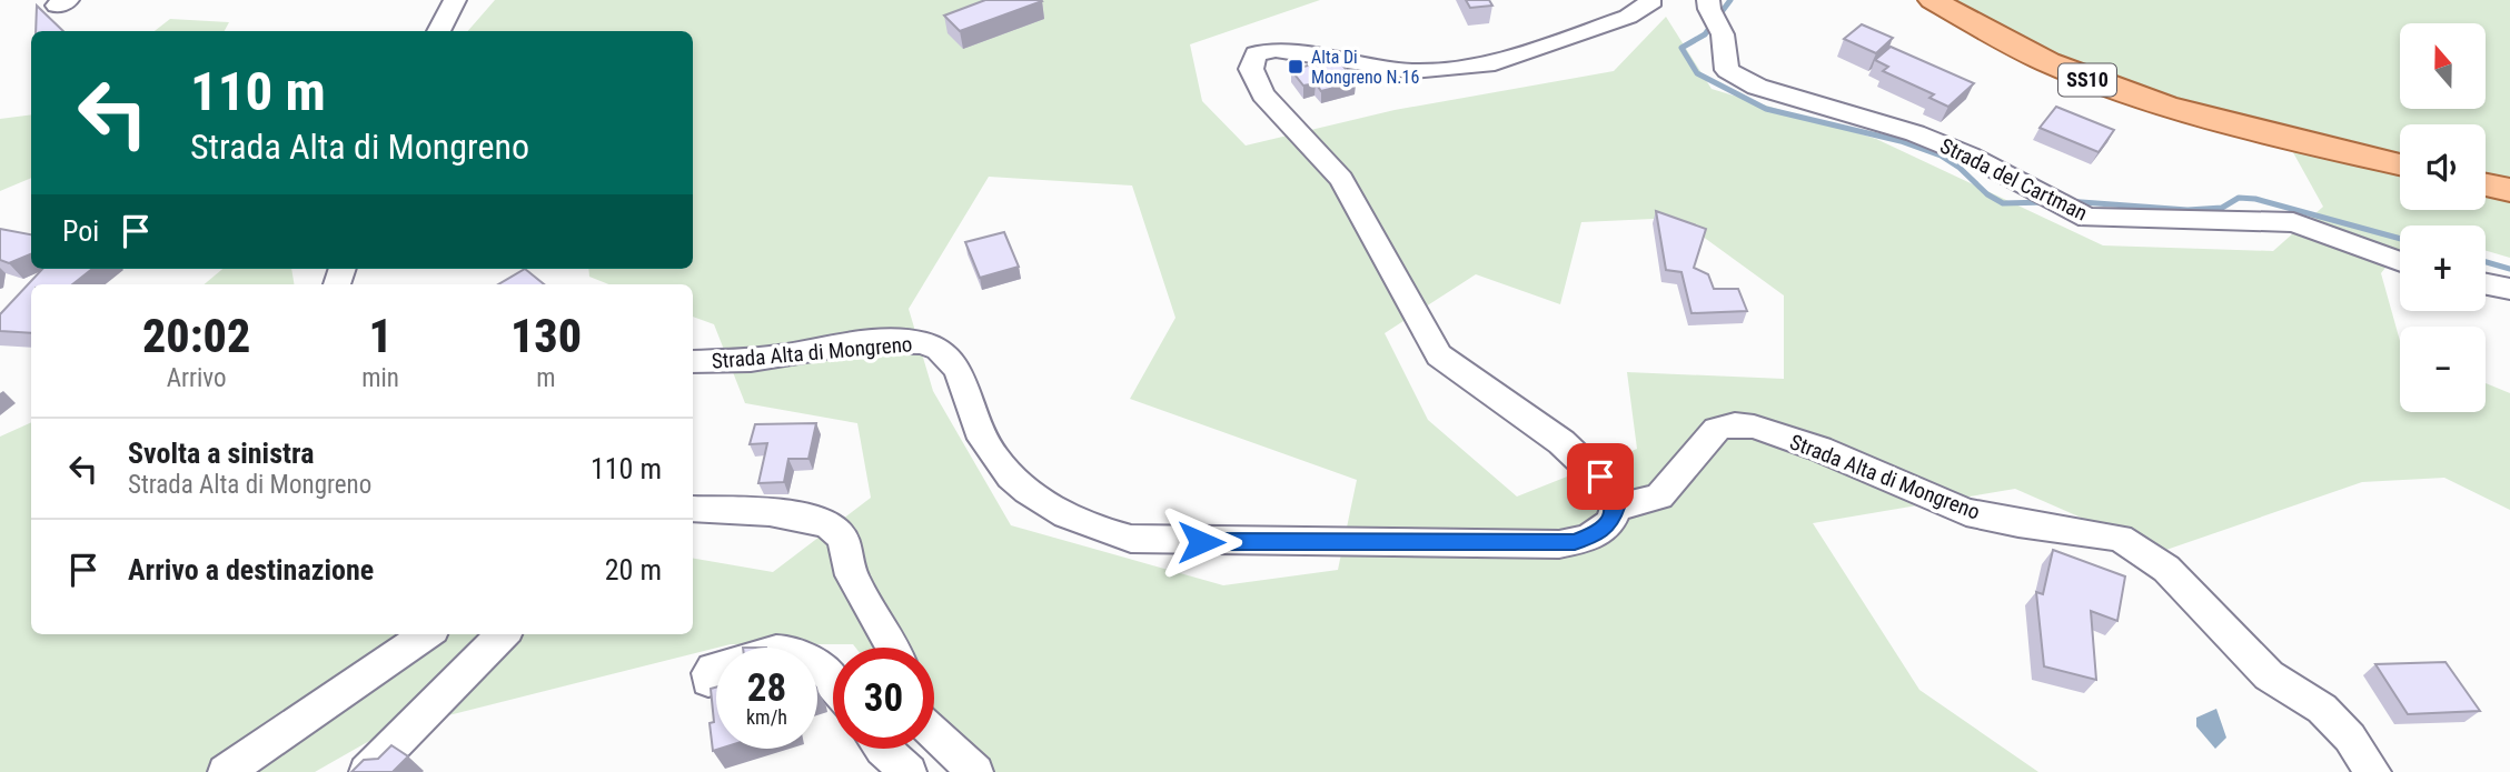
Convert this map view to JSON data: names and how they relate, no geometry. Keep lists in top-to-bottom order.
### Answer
{
  "streets": {
    "main road": ["SS10"],
    "street": ["Strada del Cartman", "Strada Alta di Mongreno"]
  },
  "places": {
    "transit": ["Alta Di Mongreno N.16"]
  },
  "north": "top",
  "page": {
    "map_buttons": ["+", "−"],
    "turn": ["110 m", "Strada Alta di Mongreno"],
    "then": "Poi",
    "eta": [
      "20:02",
      "Arrivo",
      "1",
      "min",
      "130",
      "m"
    ],
    "list": [
      {
        "name": "Svolta a sinistra",
        "note": "Strada Alta di Mongreno",
        "value": "110 m"
      },
      {
        "name": "Arrivo a destinazione",
        "value": "20 m"
      }
    ],
    "speed": "28 km/h",
    "limit": "30"
  }
}
